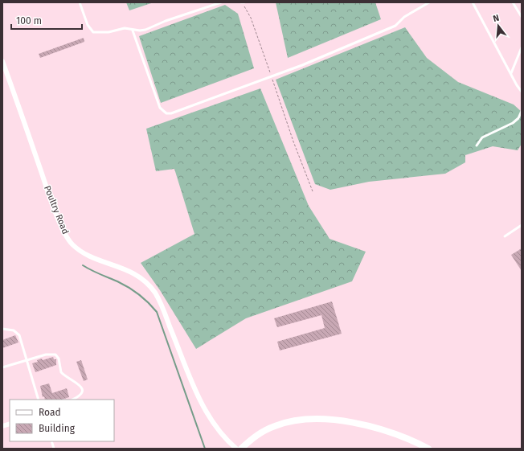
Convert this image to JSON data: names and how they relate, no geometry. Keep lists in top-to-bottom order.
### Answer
{
  "streets": {
    "street": ["Poultry Road"]
  },
  "legend": ["Road", "Building"],
  "scale_bar": "100 m",
  "north": "top"
}
